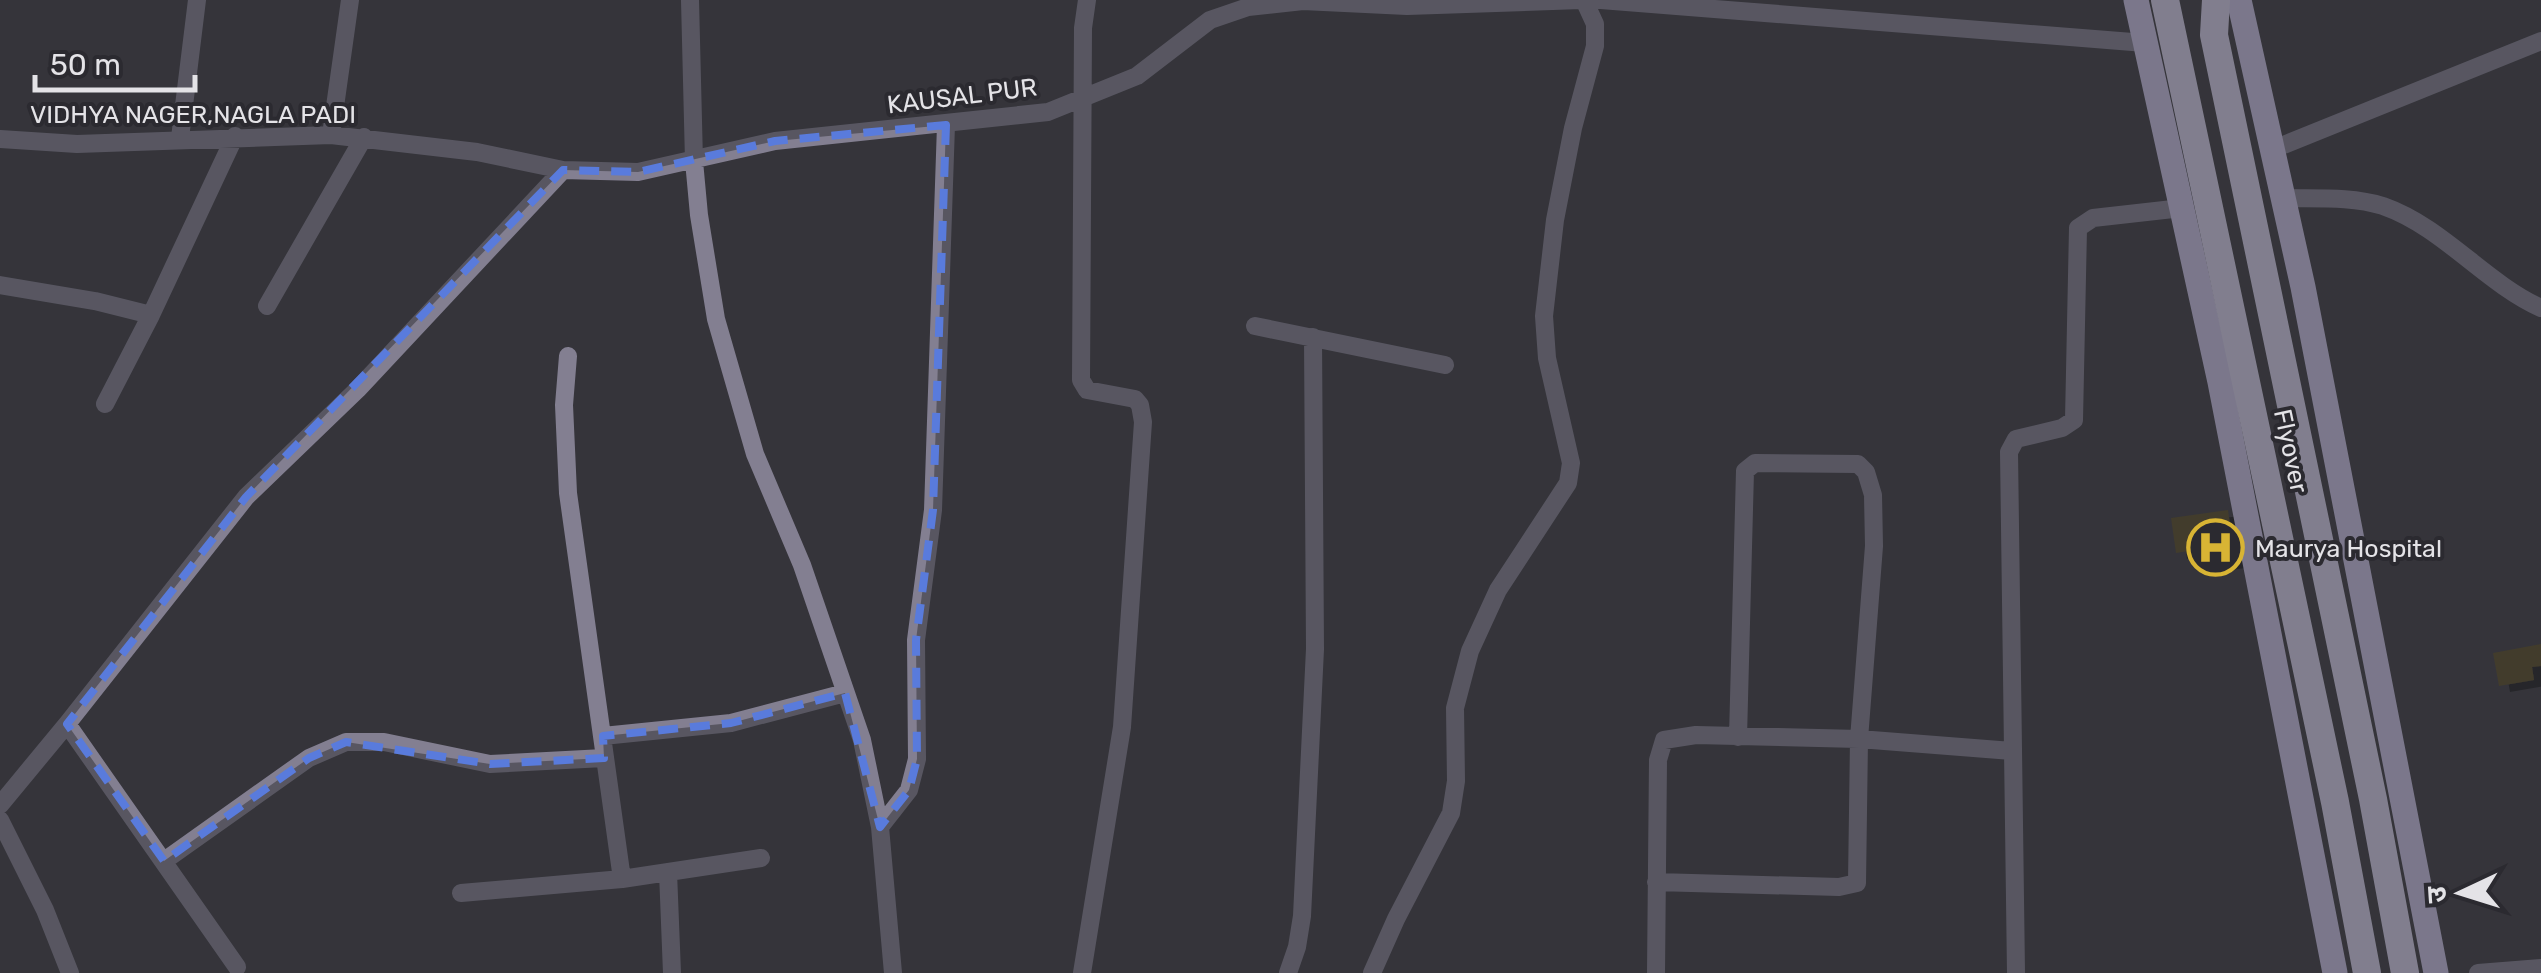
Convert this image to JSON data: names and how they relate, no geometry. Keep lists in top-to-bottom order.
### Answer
{
  "streets": {
    "highway": ["Flyover"],
    "street": ["KAUSAL PUR", "VIDHYA NAGER,NAGLA PADI"]
  },
  "crossings": [
    ["KAUSAL PUR", "VIDHYA NAGER,NAGLA PADI"]
  ],
  "places": {
    "hospital": ["Maurya Hospital"]
  },
  "scale_bar": "50 m",
  "north": "left"
}
